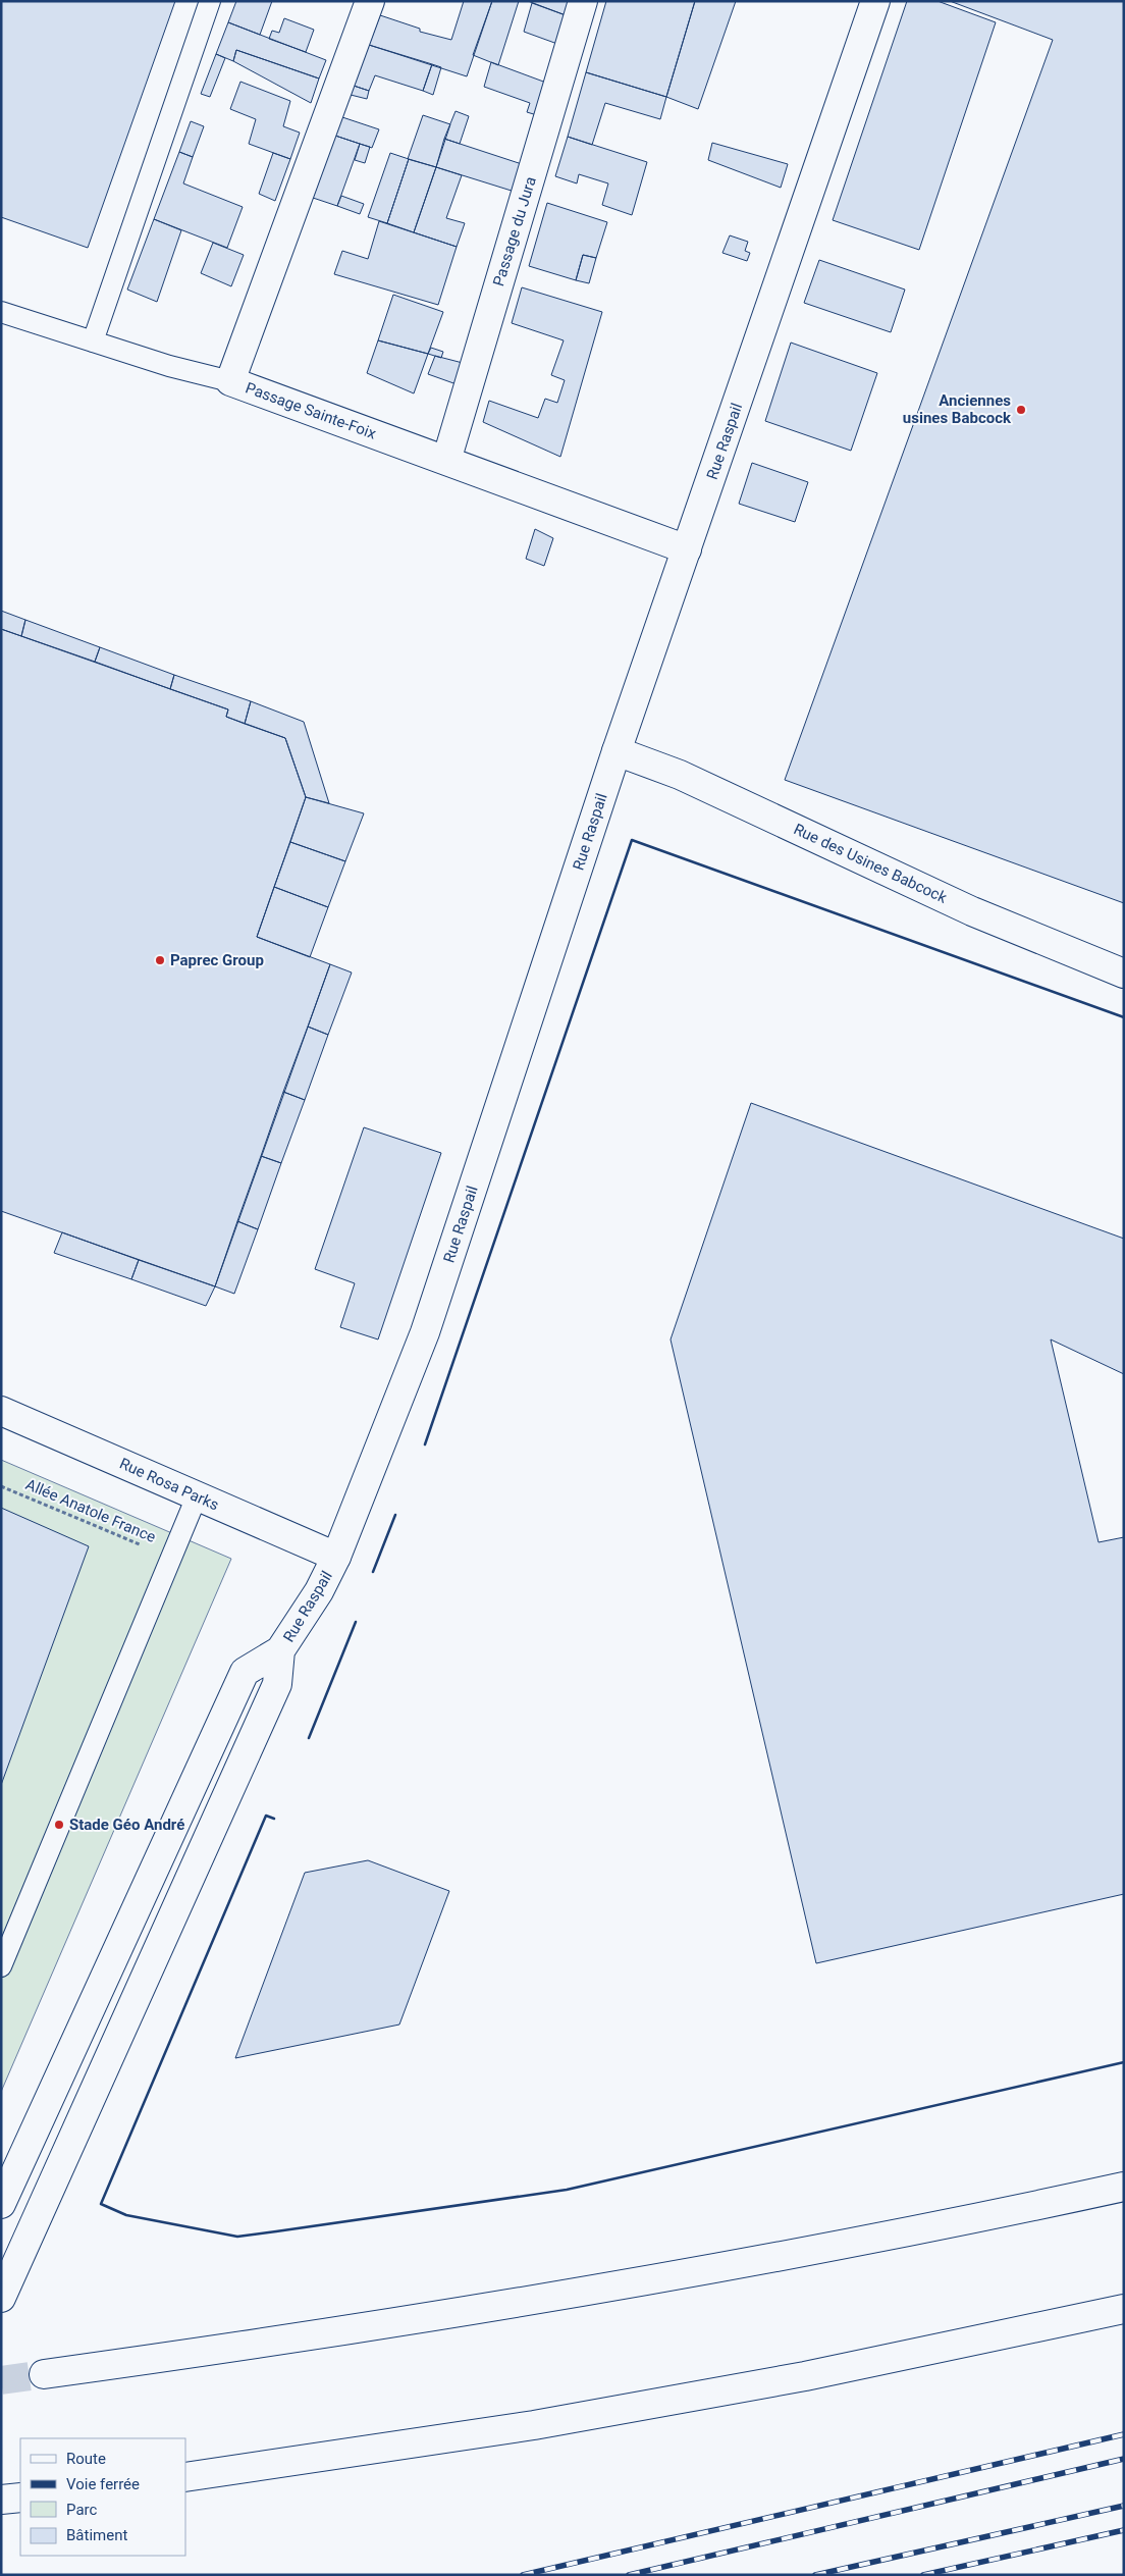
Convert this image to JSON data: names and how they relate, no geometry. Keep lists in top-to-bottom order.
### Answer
{
  "streets": {
    "main road": [
      "Passage du Jura",
      "Passage Sainte-Foix",
      "Rue Raspail",
      "Rue des Usines Babcock",
      "Rue Rosa Parks"
    ],
    "path": ["Allée Anatole France"]
  },
  "crossings": [
    ["Passage du Jura", "Passage Sainte-Foix"],
    ["Passage Sainte-Foix", "Rue Raspail"],
    ["Rue Raspail", "Rue des Usines Babcock"],
    ["Rue Raspail", "Rue Rosa Parks"]
  ],
  "places": ["Anciennes usines Babcock", "Paprec Group", "Stade Géo André"],
  "legend": [
    "Route",
    "Voie ferrée",
    "Parc",
    "Bâtiment"
  ]
}
